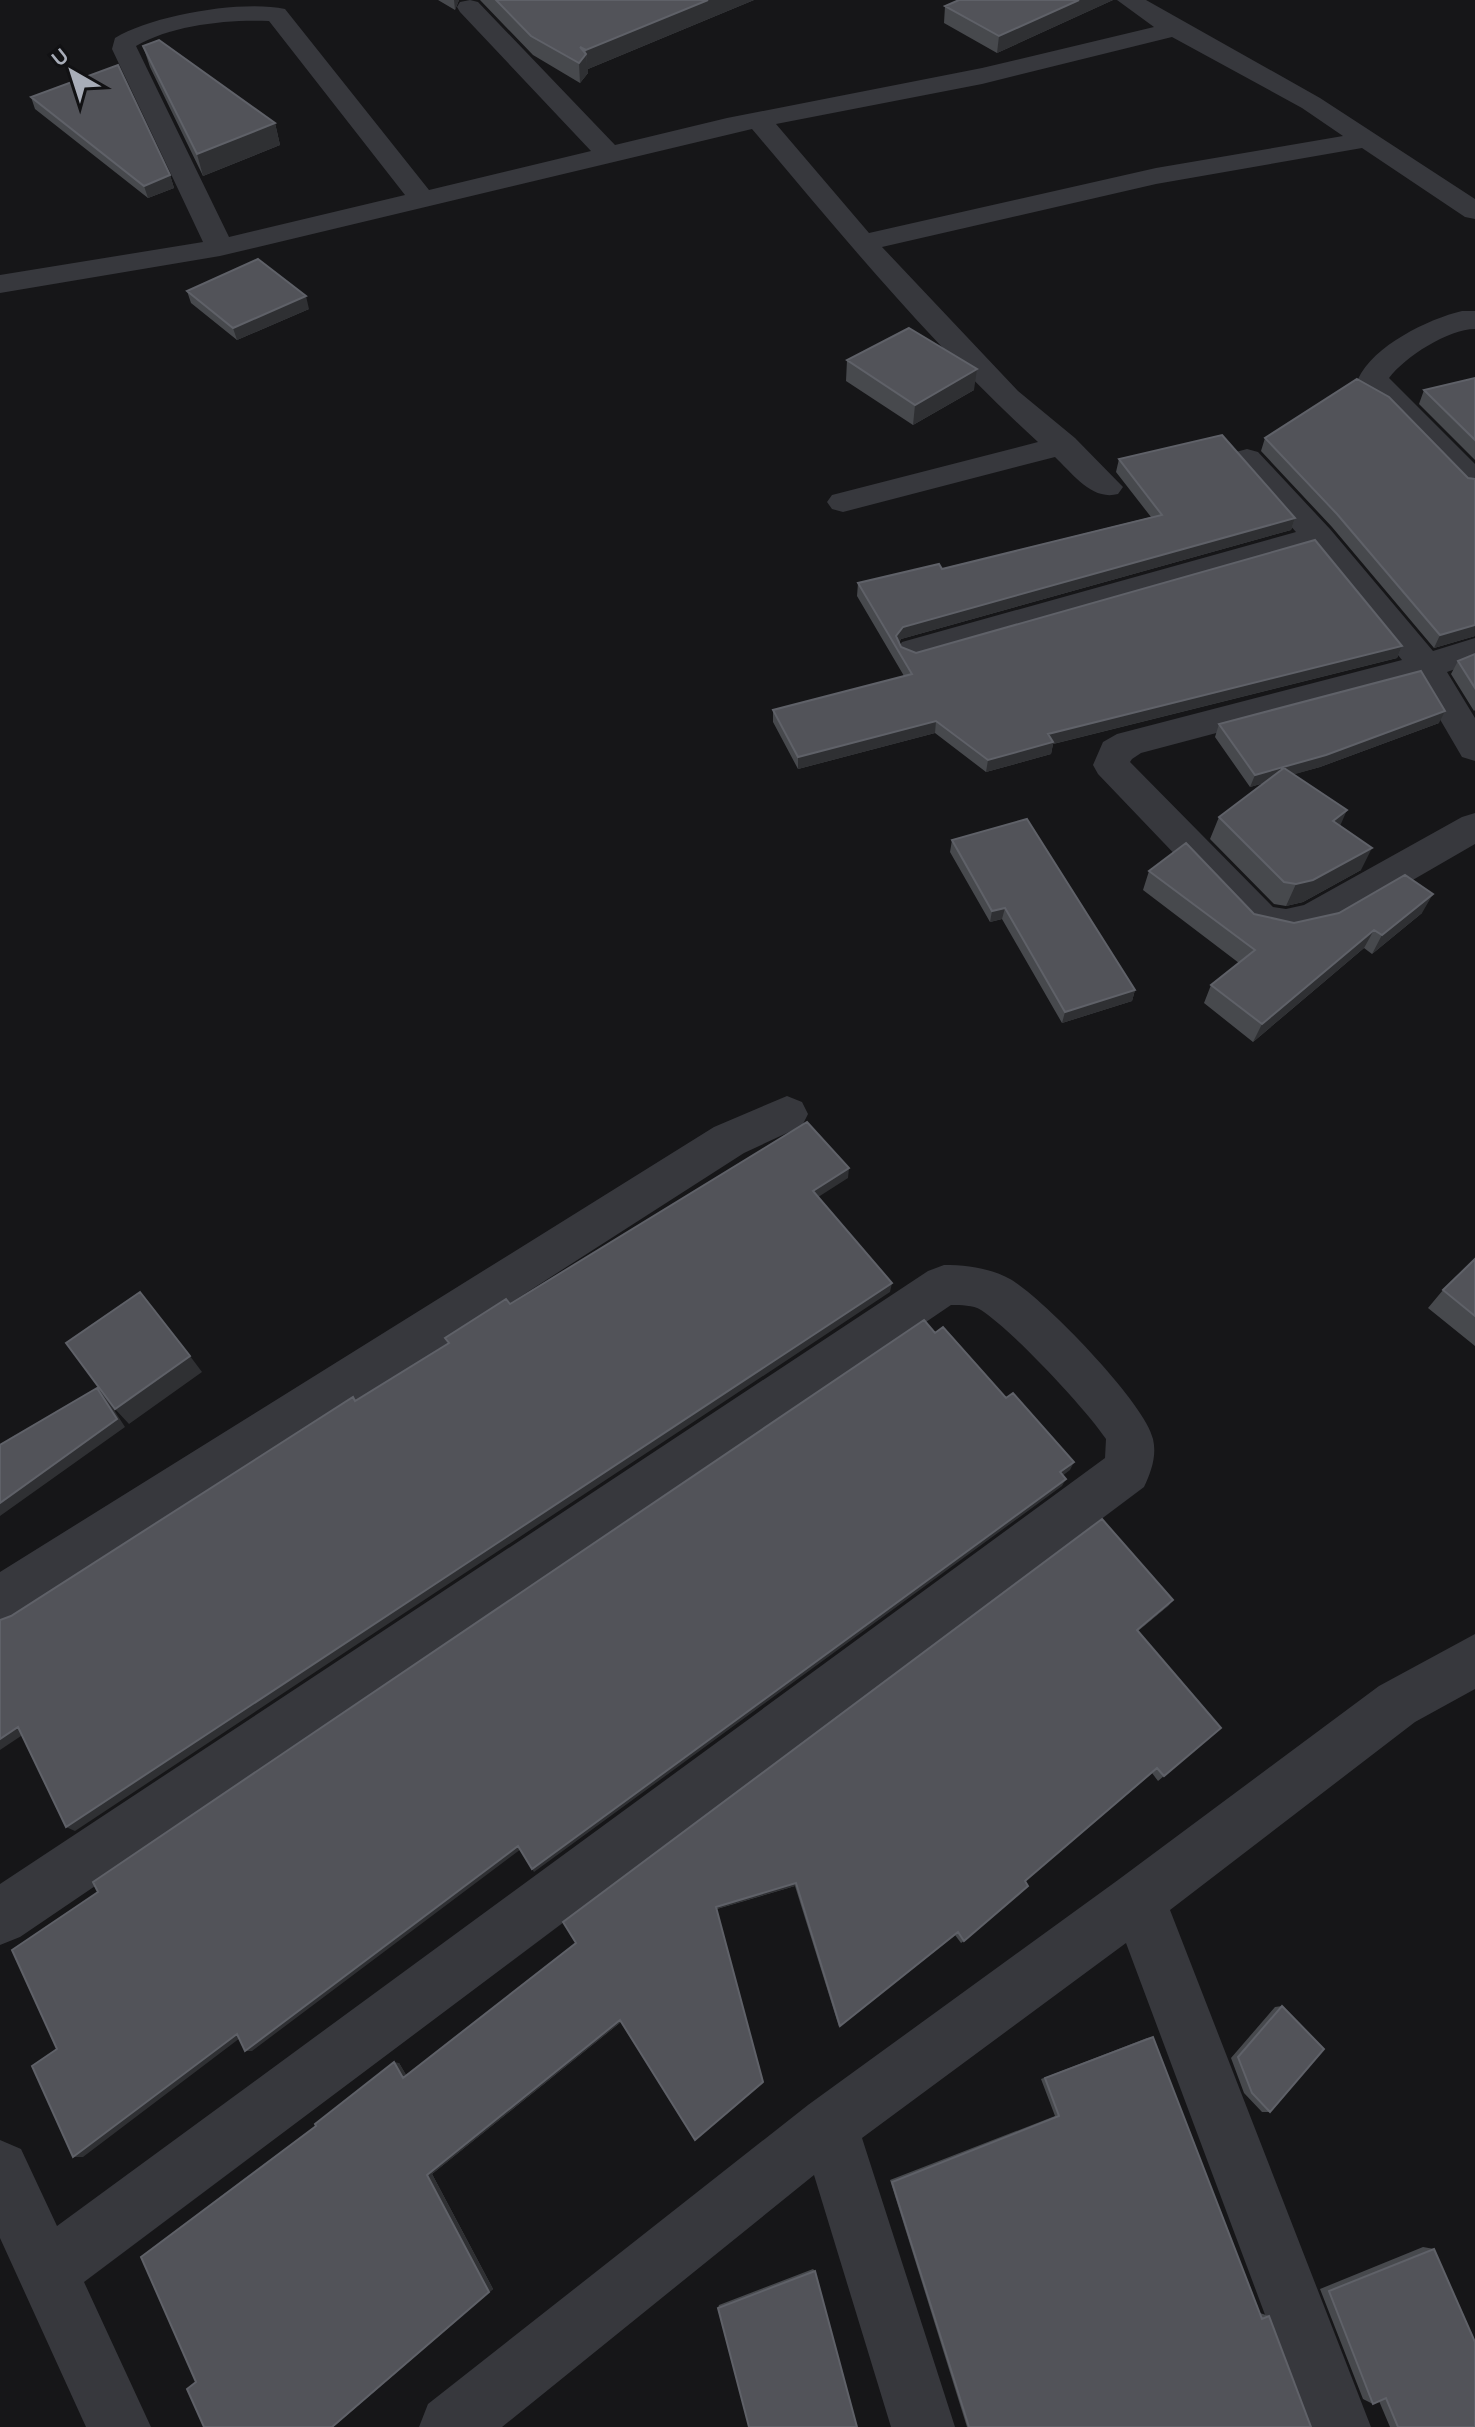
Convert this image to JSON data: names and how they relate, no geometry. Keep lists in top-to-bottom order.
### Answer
{
  "north": "top left"
}
